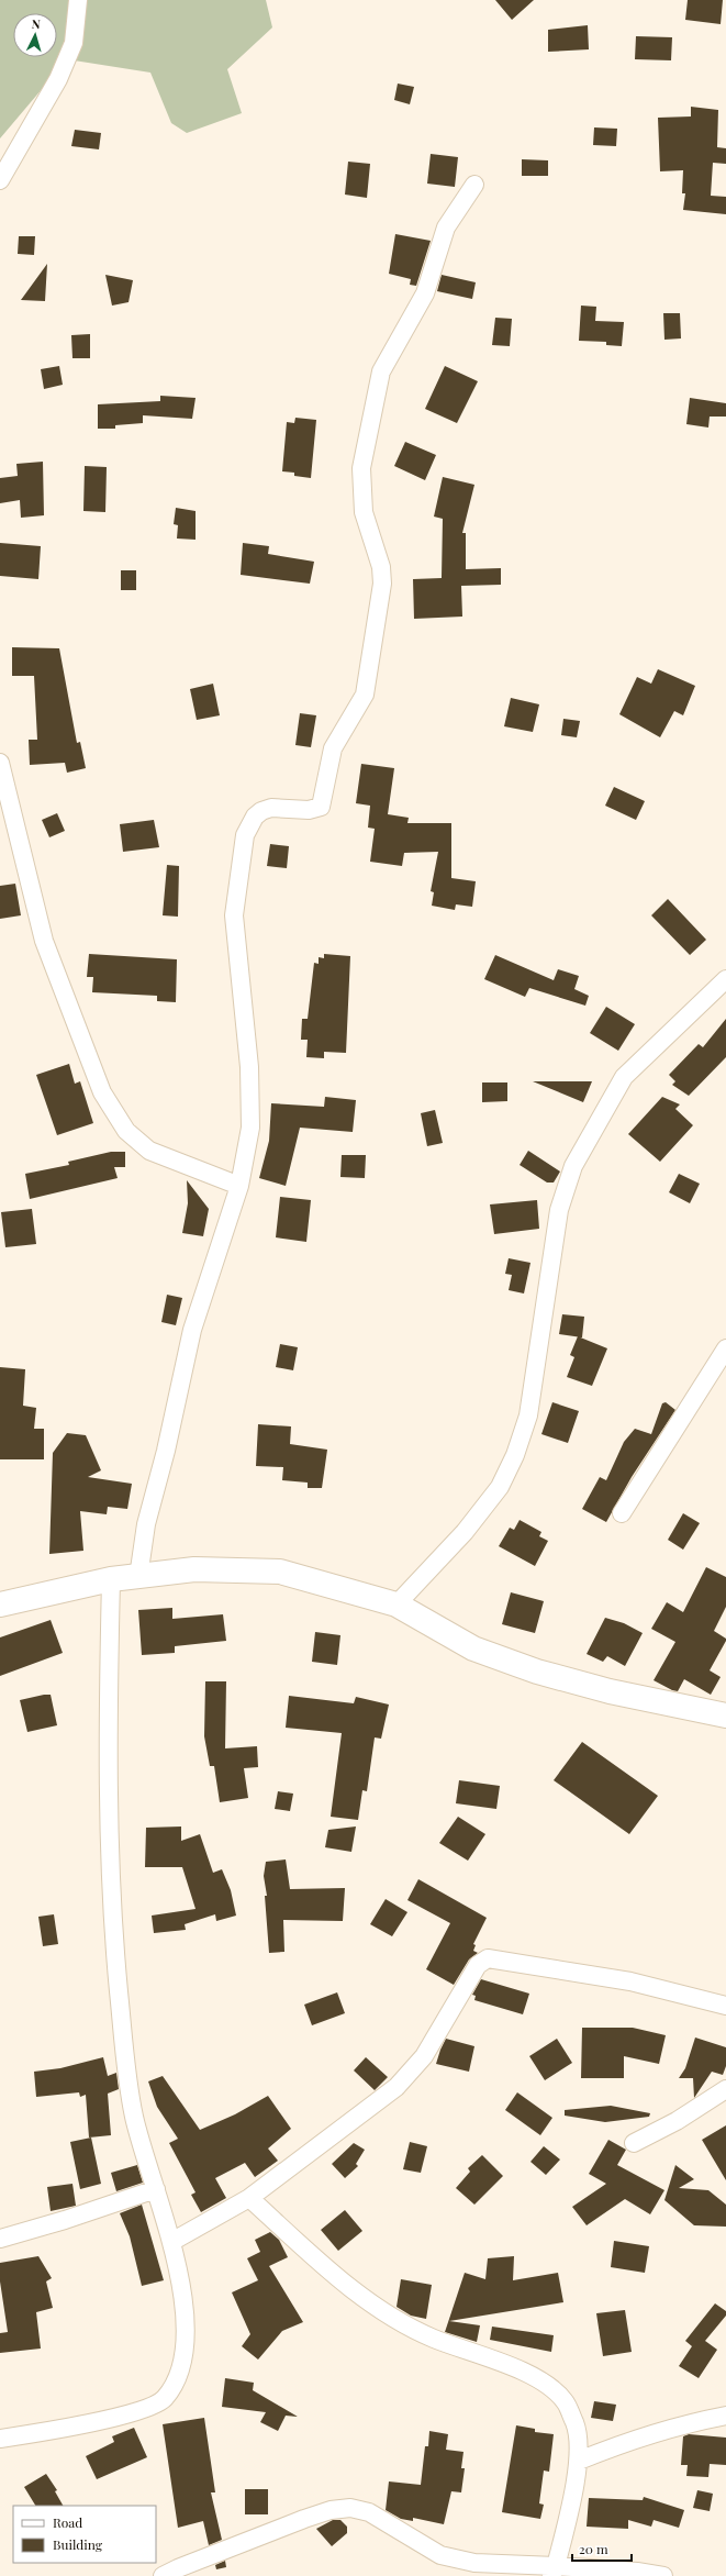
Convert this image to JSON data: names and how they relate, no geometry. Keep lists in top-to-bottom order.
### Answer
{
  "legend": ["Road", "Building"],
  "scale_bar": "20 m",
  "north": "top"
}
